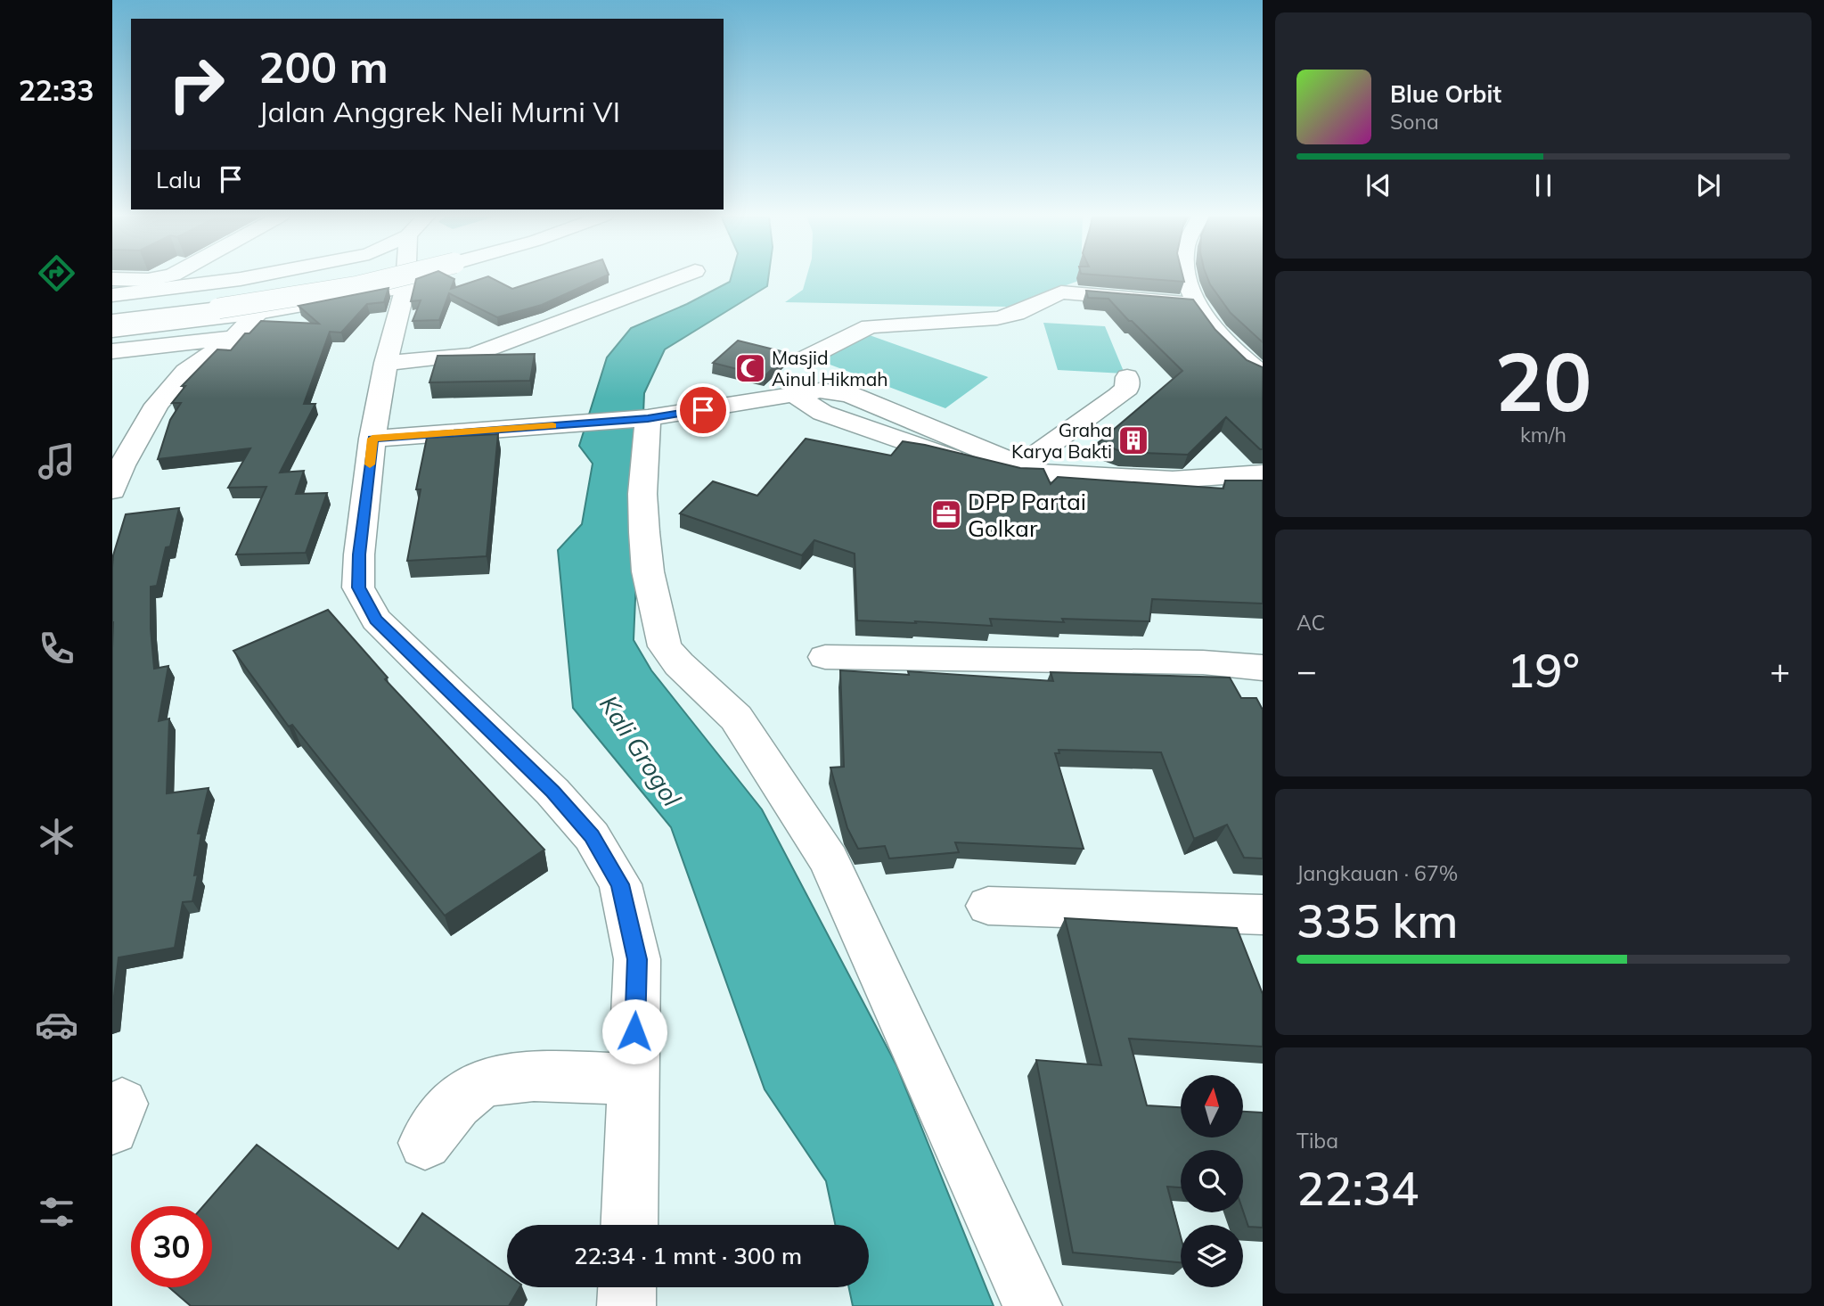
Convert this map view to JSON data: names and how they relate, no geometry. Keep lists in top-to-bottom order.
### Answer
{
  "water": ["Kali Grogol"],
  "places": {
    "mosque": ["Masjid Ainul Hikmah"],
    "building": ["Graha Karya Bakti"],
    "office": ["DPP Partai Golkar"]
  },
  "north": "top",
  "page": {
    "tabs": "22:33",
    "turn": ["200 m", "Jalan Anggrek Neli Murni VI"],
    "song": ["Blue Orbit", "Sona"],
    "then": "Lalu",
    "tile": [
      ["20", "km/h"],
      "AC",
      ["Jangkauan · 67%", "335 km"],
      ["Tiba", "22:34"]
    ],
    "heat": ["−", "19°", "+"],
    "limit": "30",
    "trip": "22:34 · 1 mnt · 300 m"
  }
}
